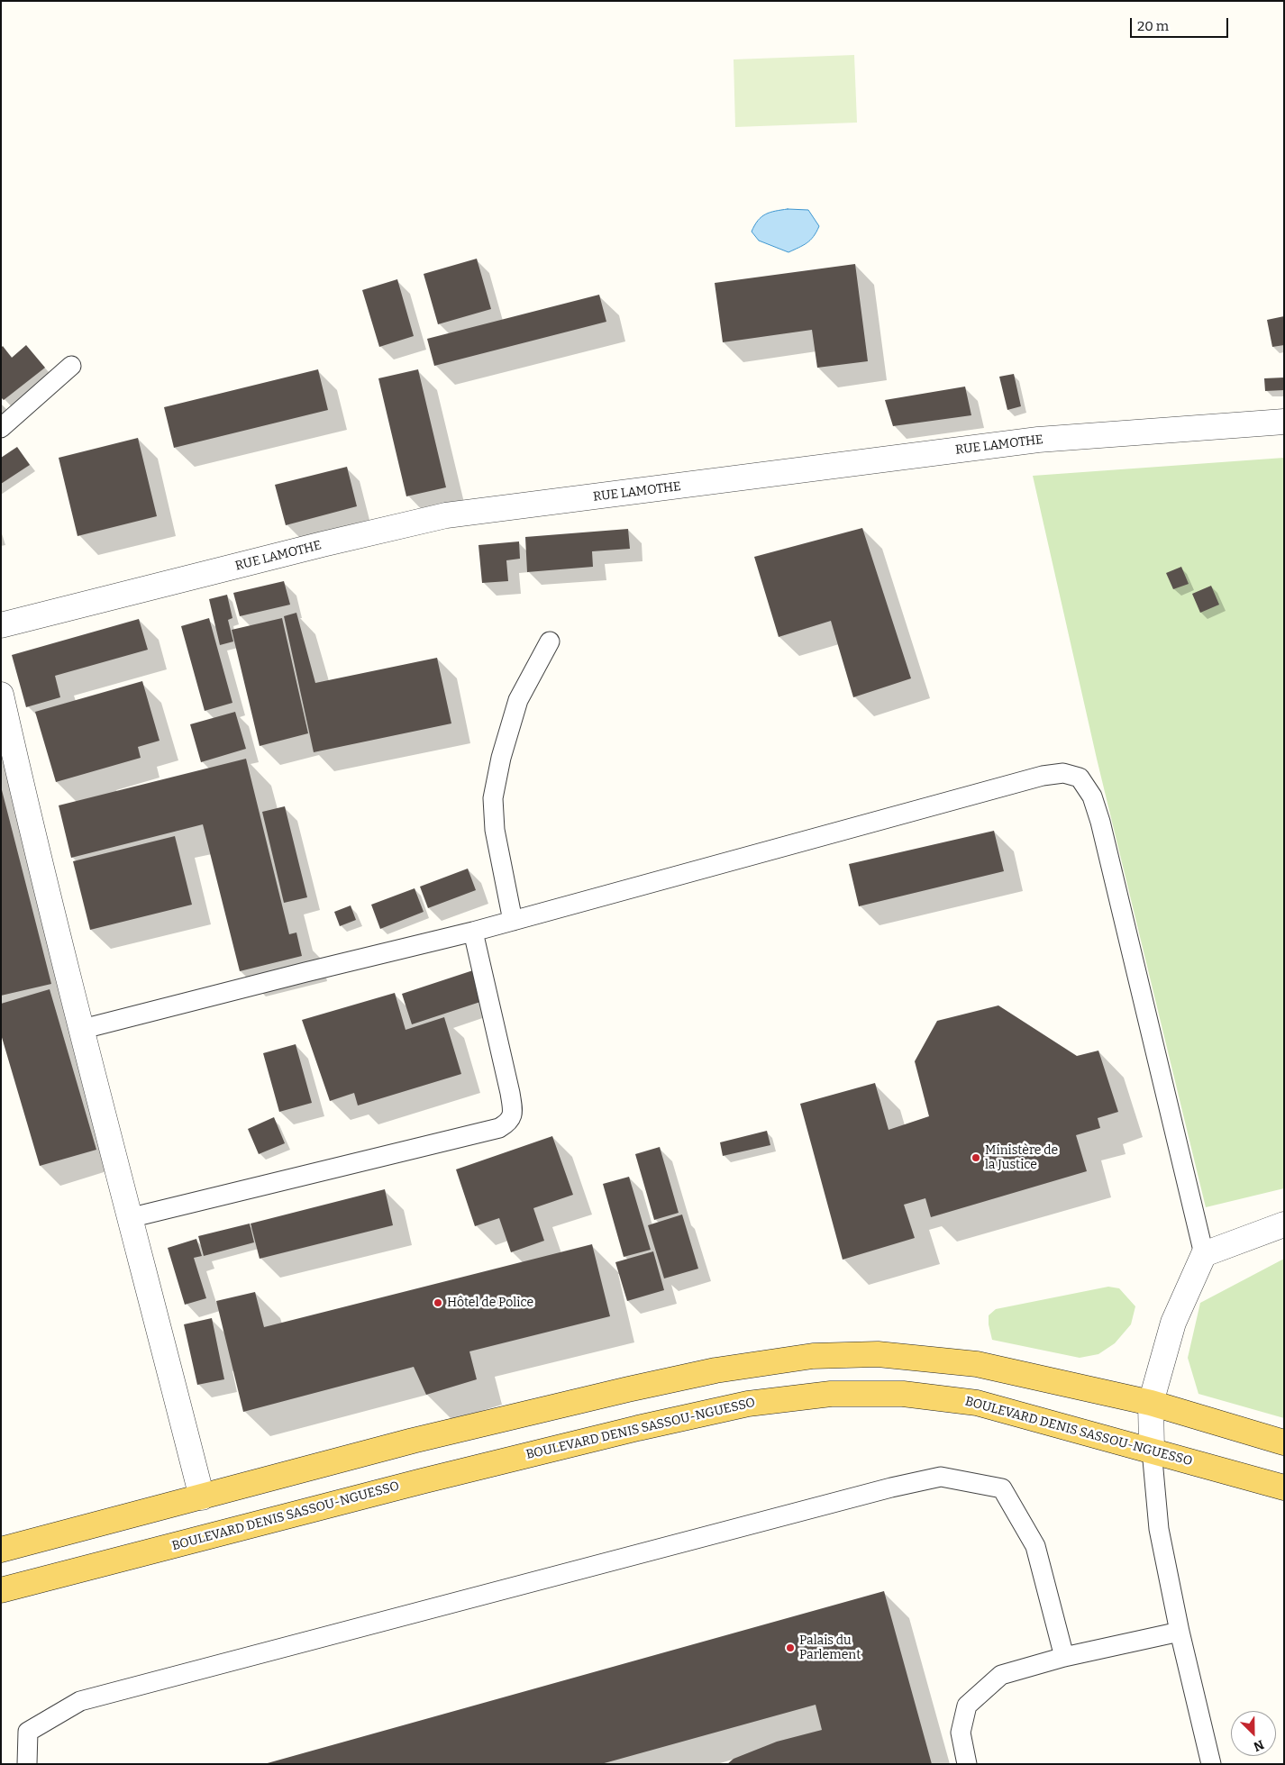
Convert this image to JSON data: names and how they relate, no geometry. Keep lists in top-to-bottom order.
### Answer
{
  "streets": {
    "main road": ["BOULEVARD DENIS SASSOU-NGUESSO"],
    "street": ["RUE LAMOTHE"]
  },
  "places": ["Ministère de la Justice", "Hôtel de Police", "Palais du Parlement"],
  "scale_bar": "20 m",
  "north": "bottom right"
}
